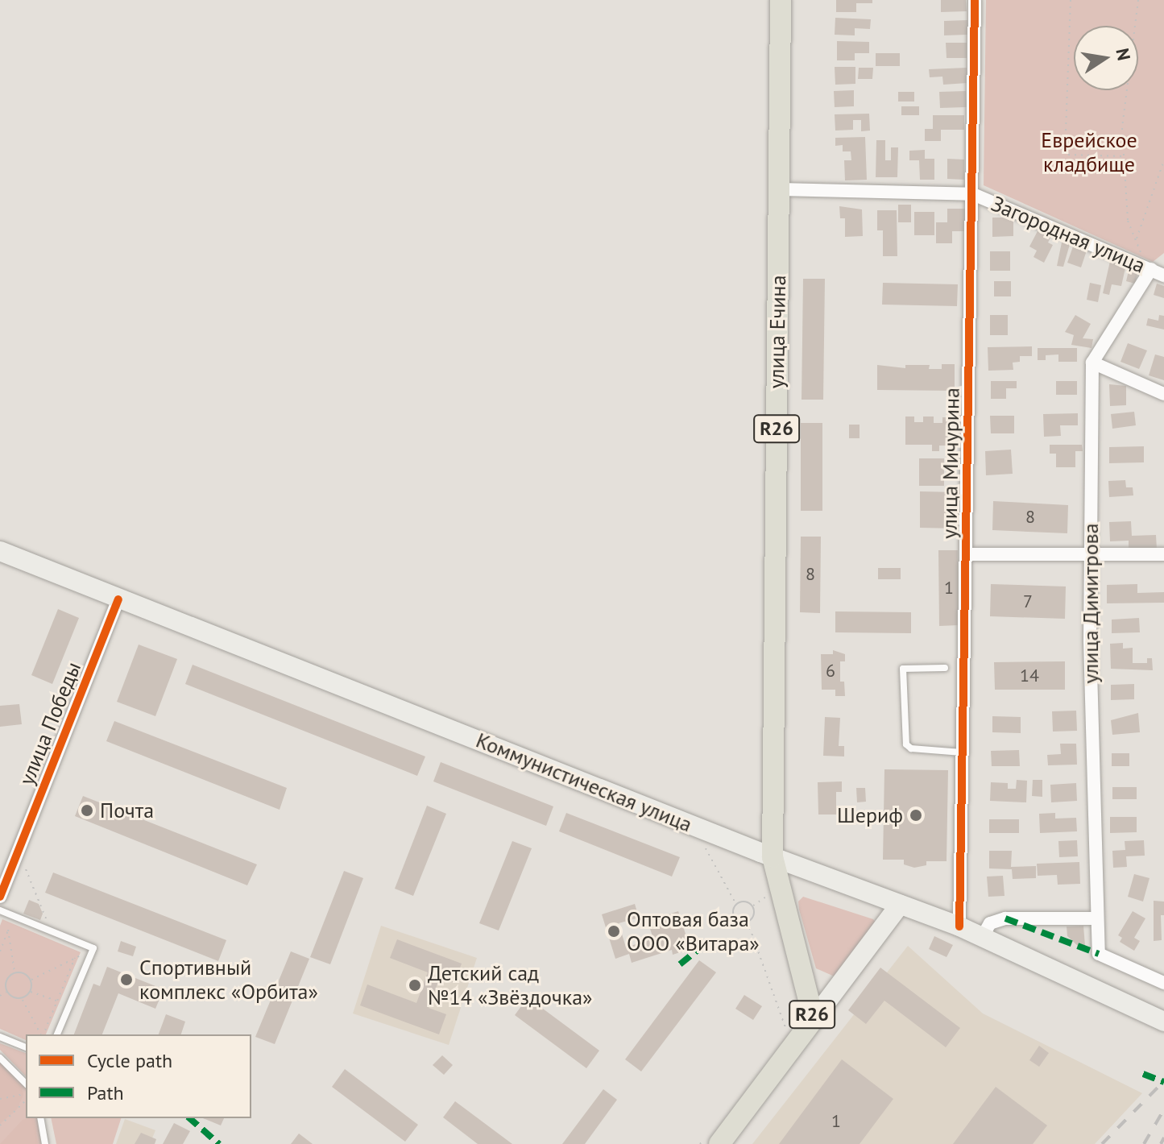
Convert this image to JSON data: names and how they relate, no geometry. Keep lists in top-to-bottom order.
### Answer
{
  "streets": {
    "main road": ["улица Ечина", "R26", "Коммунистическая улица"],
    "street": [
      "Загородная улица",
      "улица Мичурина",
      "улица Димитрова",
      "улица Победы"
    ]
  },
  "crossings": [
    ["Загородная улица", "улица Ечина"],
    ["Загородная улица", "улица Мичурина"],
    ["улица Ечина", "R26"],
    ["улица Ечина", "Коммунистическая улица"],
    ["R26", "Коммунистическая улица"],
    ["улица Мичурина", "Коммунистическая улица"],
    ["улица Победы", "Коммунистическая улица"]
  ],
  "parks": ["Еврейское кладбище"],
  "places": [
    "Почта",
    "Шериф",
    "Оптовая база ООО «Витара»",
    "Спортивный комплекс «Орбита»",
    "Детский сад №14 «Звёздочка»"
  ],
  "house_numbers": [
    "8",
    "8",
    "1",
    "7",
    "6",
    "14",
    "1"
  ],
  "legend": ["Cycle path", "Path"],
  "north": "right"
}
